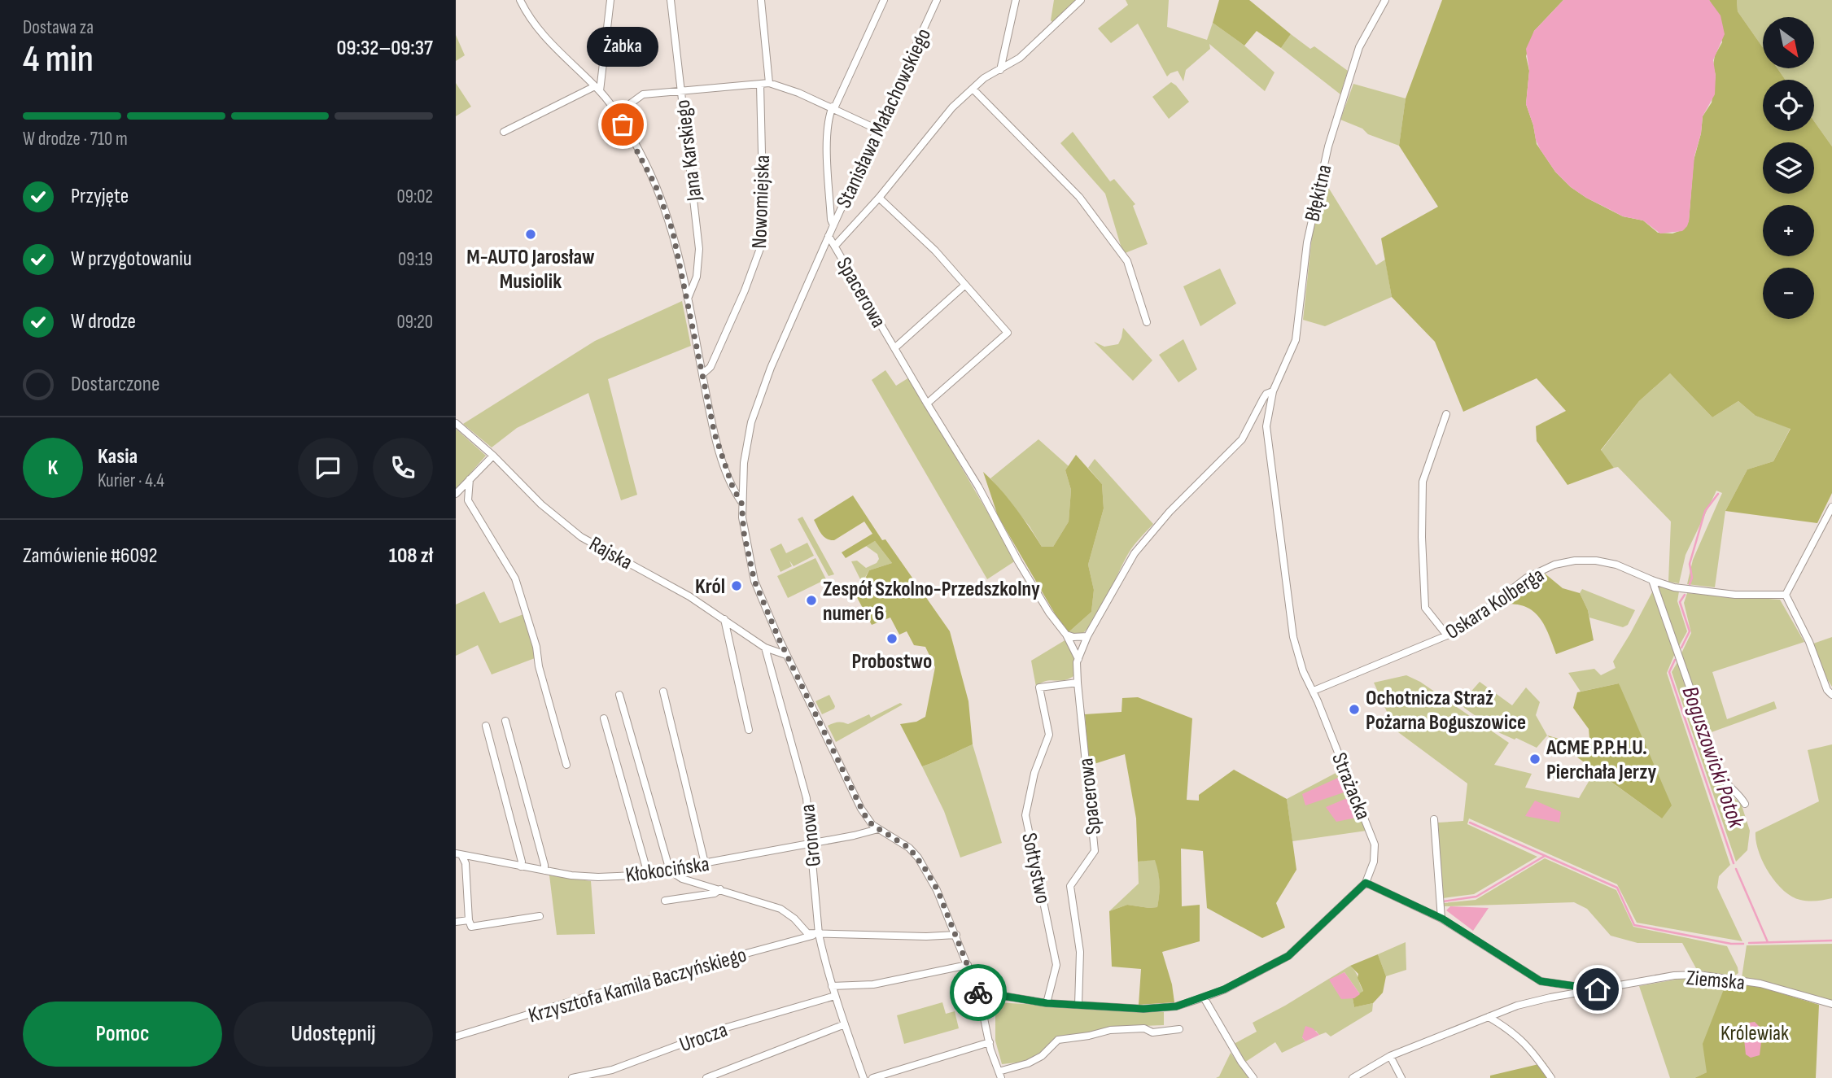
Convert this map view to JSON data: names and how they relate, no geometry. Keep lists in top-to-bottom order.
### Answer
{
  "streets": {
    "street": [
      "Stanisława Małachowskiego",
      "Jana Karskiego",
      "Błękitna",
      "Nowomiejska",
      "Spacerowa",
      "Rajska",
      "Oskara Kolberga",
      "Strażacka",
      "Gronowa",
      "Sołtystwo",
      "Kłokocińska",
      "Ziemska",
      "Krzysztofa Kamila Baczyńskiego",
      "Urocza"
    ]
  },
  "crossings": [
    ["Stanisława Małachowskiego", "Spacerowa"],
    ["Stanisława Małachowskiego", "Rajska"],
    ["Stanisława Małachowskiego", "Strażacka"],
    ["Stanisława Małachowskiego", "Kłokocińska"],
    ["Błękitna", "Spacerowa"],
    ["Błękitna", "Oskara Kolberga"],
    ["Błękitna", "Strażacka"],
    ["Spacerowa", "Strażacka"],
    ["Spacerowa", "Sołtystwo"],
    ["Rajska", "Gronowa"],
    ["Oskara Kolberga", "Strażacka"],
    ["Strażacka", "Sołtystwo"],
    ["Gronowa", "Kłokocińska"],
    ["Gronowa", "Krzysztofa Kamila Baczyńskiego"],
    ["Gronowa", "Urocza"]
  ],
  "water": ["Boguszowicki Potok"],
  "parks": ["Królewiak"],
  "places": [
    "Żabka",
    "M-AUTO Jarosław Musiolik",
    "Król",
    "Zespół Szkolno-Przedszkolny numer 6",
    "Probostwo",
    "Ochotnicza Straż Pożarna Boguszowice",
    "ACME P.P.H.U. Pierchała Jerzy"
  ],
  "north": "bottom right",
  "page": {
    "heading": ["4 min", "Dostawa za", "09:32–09:37"],
    "panel": [
      "Kasia",
      "Kurier · 4.4",
      "Zamówienie #6092",
      "108 zł"
    ],
    "map_buttons": ["+", "−"],
    "bubble": "Żabka",
    "bar": "W drodze · 710 m",
    "list": [
      ["Przyjęte", "09:02"],
      ["W przygotowaniu", "09:19"],
      ["W drodze", "09:20"],
      "Dostarczone"
    ],
    "round": "K",
    "buttons": ["Pomoc", "Udostępnij"]
  }
}
